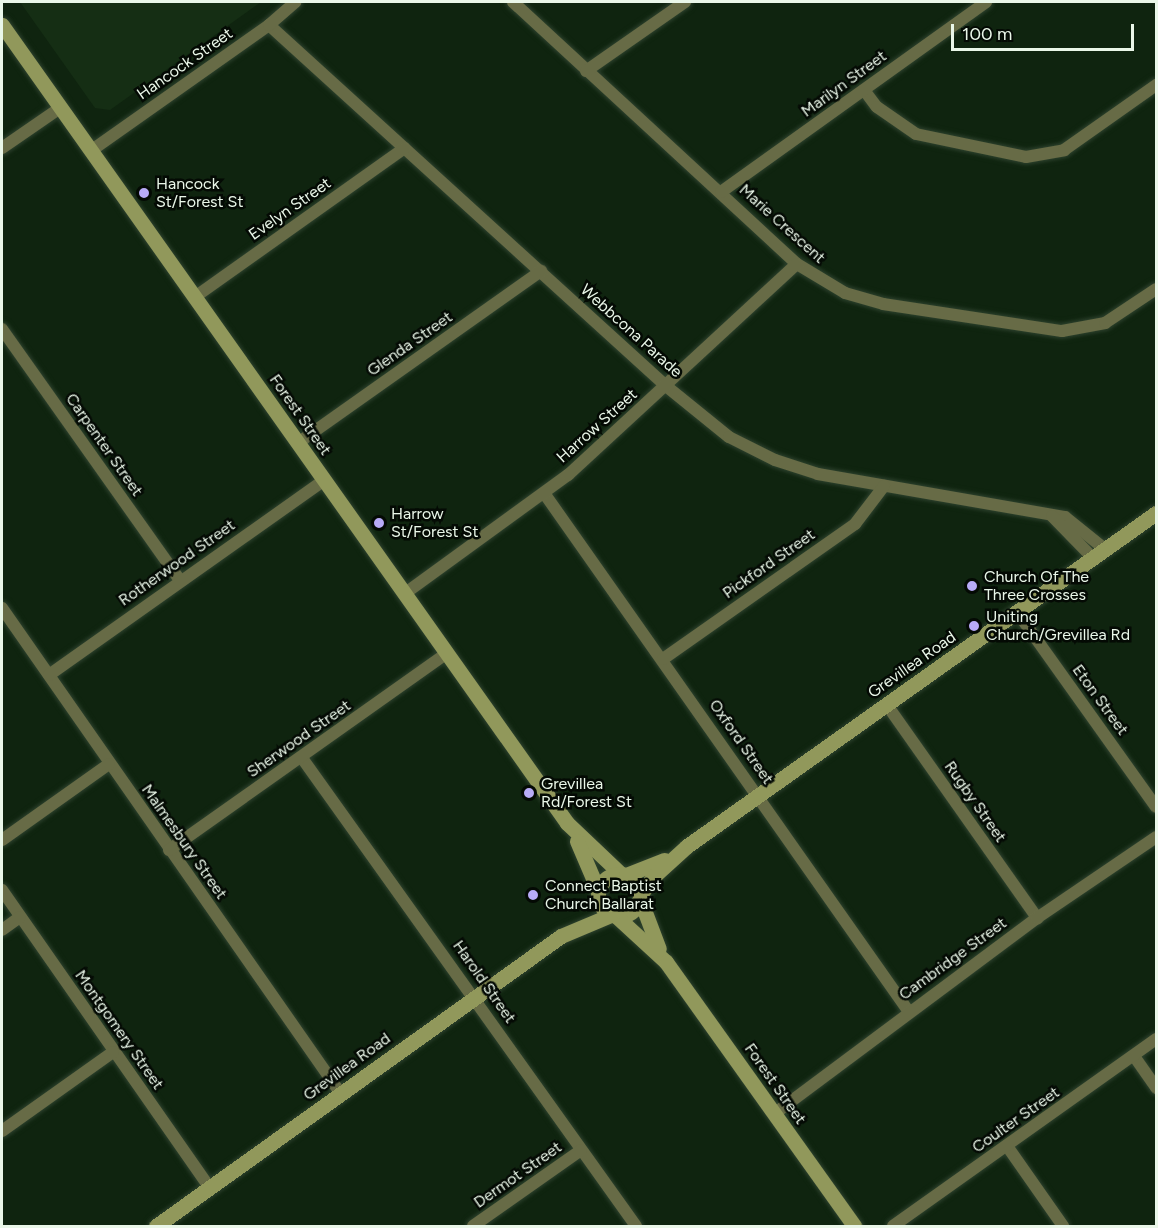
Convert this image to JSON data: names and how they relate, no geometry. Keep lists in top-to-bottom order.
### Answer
{
  "streets": {
    "street": [
      "Hancock Street",
      "Marilyn Street",
      "Evelyn Street",
      "Marie Crescent",
      "Webbcona Parade",
      "Glenda Street",
      "Forest Street",
      "Harrow Street",
      "Carpenter Street",
      "Rotherwood Street",
      "Pickford Street",
      "Grevillea Road",
      "Eton Street",
      "Sherwood Street",
      "Oxford Street",
      "Rugby Street",
      "Malmesbury Street",
      "Cambridge Street",
      "Harold Street",
      "Montgomery Street",
      "Coulter Street",
      "Dermot Street"
    ]
  },
  "crossings": [
    ["Hancock Street", "Webbcona Parade"],
    ["Hancock Street", "Forest Street"],
    ["Marilyn Street", "Marie Crescent"],
    ["Evelyn Street", "Webbcona Parade"],
    ["Evelyn Street", "Forest Street"],
    ["Marie Crescent", "Harrow Street"],
    ["Webbcona Parade", "Glenda Street"],
    ["Webbcona Parade", "Harrow Street"],
    ["Webbcona Parade", "Pickford Street"],
    ["Webbcona Parade", "Grevillea Road"],
    ["Glenda Street", "Forest Street"],
    ["Forest Street", "Harrow Street"],
    ["Forest Street", "Rotherwood Street"],
    ["Forest Street", "Grevillea Road"],
    ["Forest Street", "Sherwood Street"],
    ["Forest Street", "Cambridge Street"],
    ["Harrow Street", "Oxford Street"],
    ["Carpenter Street", "Rotherwood Street"],
    ["Rotherwood Street", "Malmesbury Street"],
    ["Pickford Street", "Oxford Street"],
    ["Grevillea Road", "Eton Street"],
    ["Grevillea Road", "Oxford Street"],
    ["Grevillea Road", "Rugby Street"],
    ["Grevillea Road", "Malmesbury Street"],
    ["Grevillea Road", "Harold Street"],
    ["Grevillea Road", "Montgomery Street"],
    ["Sherwood Street", "Malmesbury Street"],
    ["Sherwood Street", "Harold Street"],
    ["Oxford Street", "Cambridge Street"],
    ["Rugby Street", "Cambridge Street"],
    ["Harold Street", "Dermot Street"]
  ],
  "places": [
    "Hancock St/Forest St",
    "Harrow St/Forest St",
    "Church Of The Three Crosses",
    "Uniting Church/Grevillea Rd",
    "Grevillea Rd/Forest St",
    "Connect Baptist Church Ballarat"
  ],
  "scale_bar": "100 m"
}
